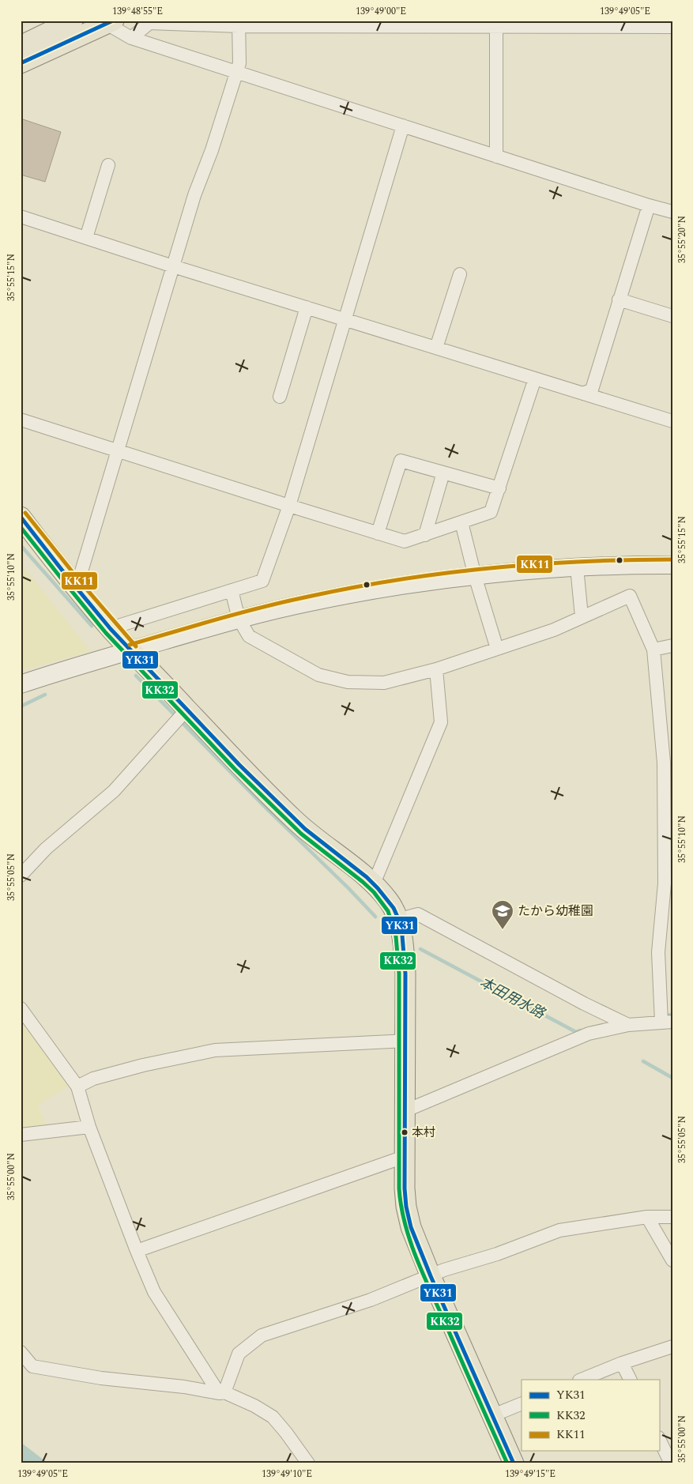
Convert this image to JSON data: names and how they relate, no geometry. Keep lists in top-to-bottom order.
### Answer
{
  "water": ["本田用水路"],
  "places": {
    "school or university": ["たから幼稚園"],
    "other": ["本村"]
  },
  "lines": ["transit line YK31", "transit line KK11", "transit line KK32"],
  "legend": ["YK31", "KK32", "KK11"],
  "coordinates": [
    "139°48'55\"E",
    "139°49'00\"E",
    "139°49'05\"E",
    "35°55'20\"N",
    "35°55'15\"N",
    "35°55'10\"N",
    "35°55'05\"N",
    "35°55'00\"N",
    "139°49'10\"E",
    "139°49'15\"E"
  ]
}
